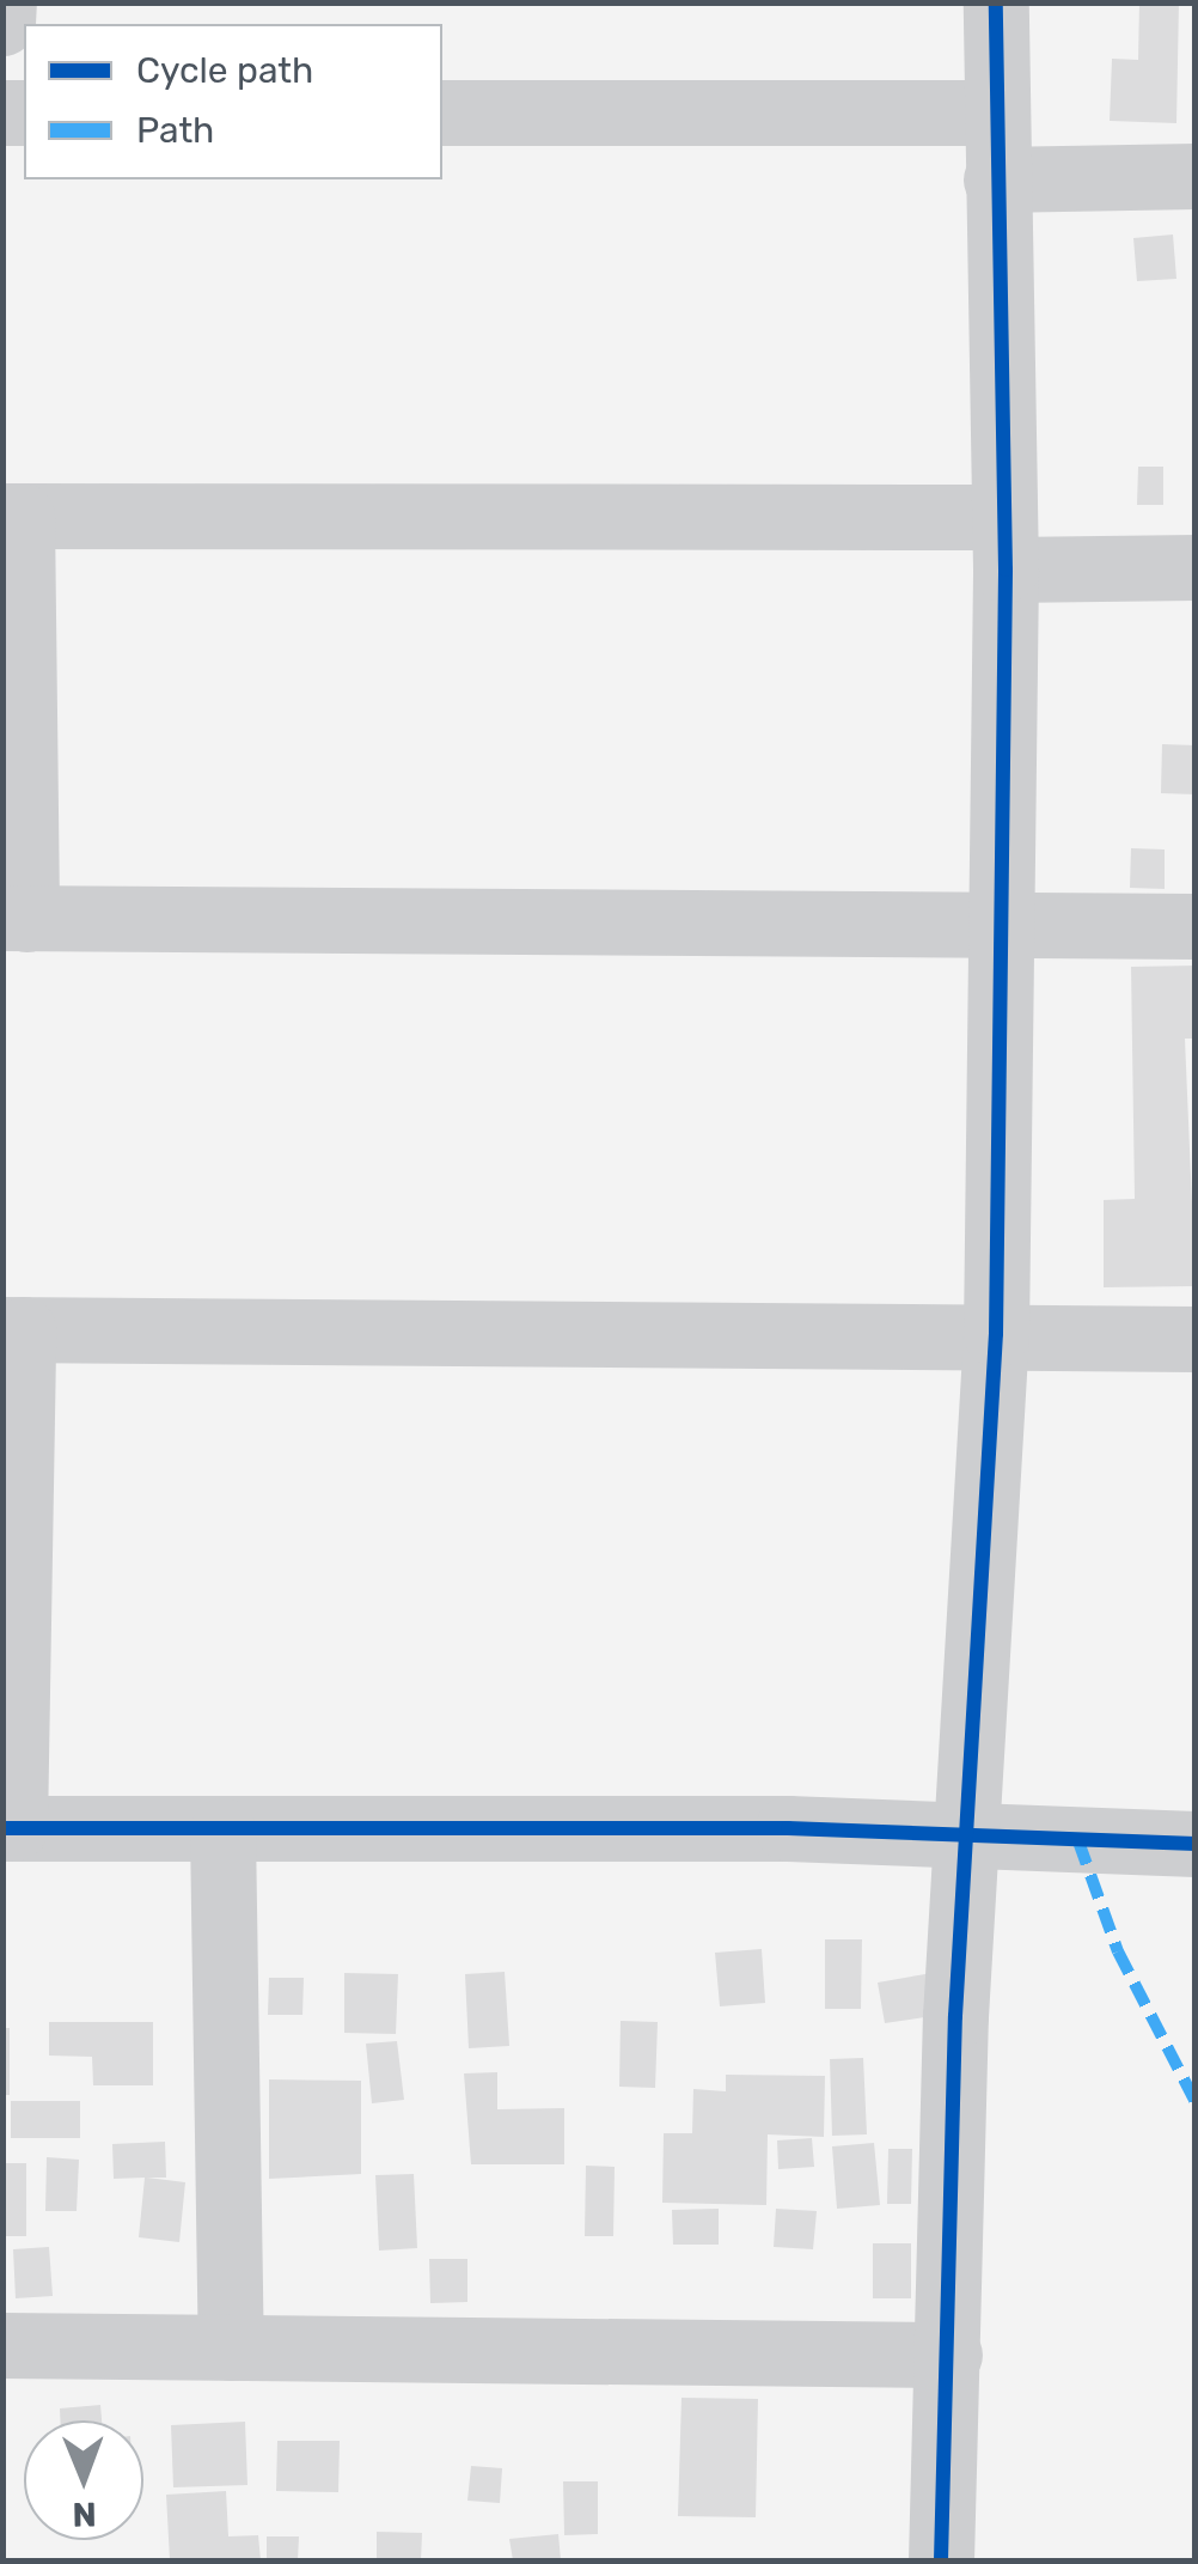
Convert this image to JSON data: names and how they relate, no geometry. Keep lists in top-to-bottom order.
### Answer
{
  "legend": ["Cycle path", "Path"],
  "north": "bottom"
}
